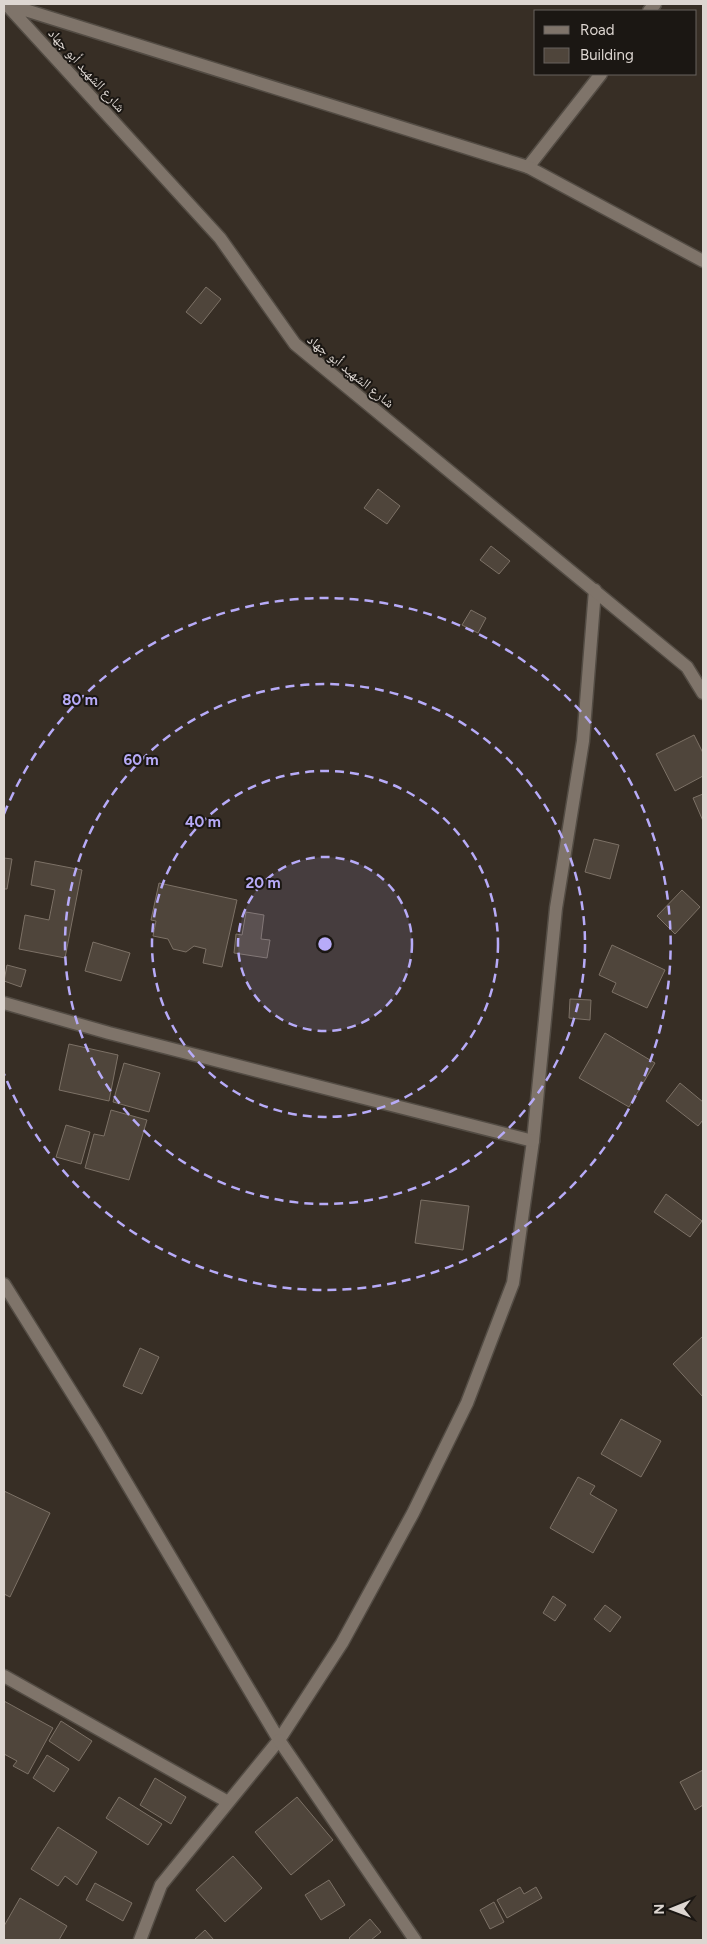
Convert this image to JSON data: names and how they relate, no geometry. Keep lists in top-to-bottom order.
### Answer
{
  "streets": {
    "street": ["شارع الشهيد أبو جهاد"]
  },
  "legend": ["Road", "Building"],
  "north": "left",
  "rings": [
    "80 m",
    "60 m",
    "40 m",
    "20 m"
  ]
}
